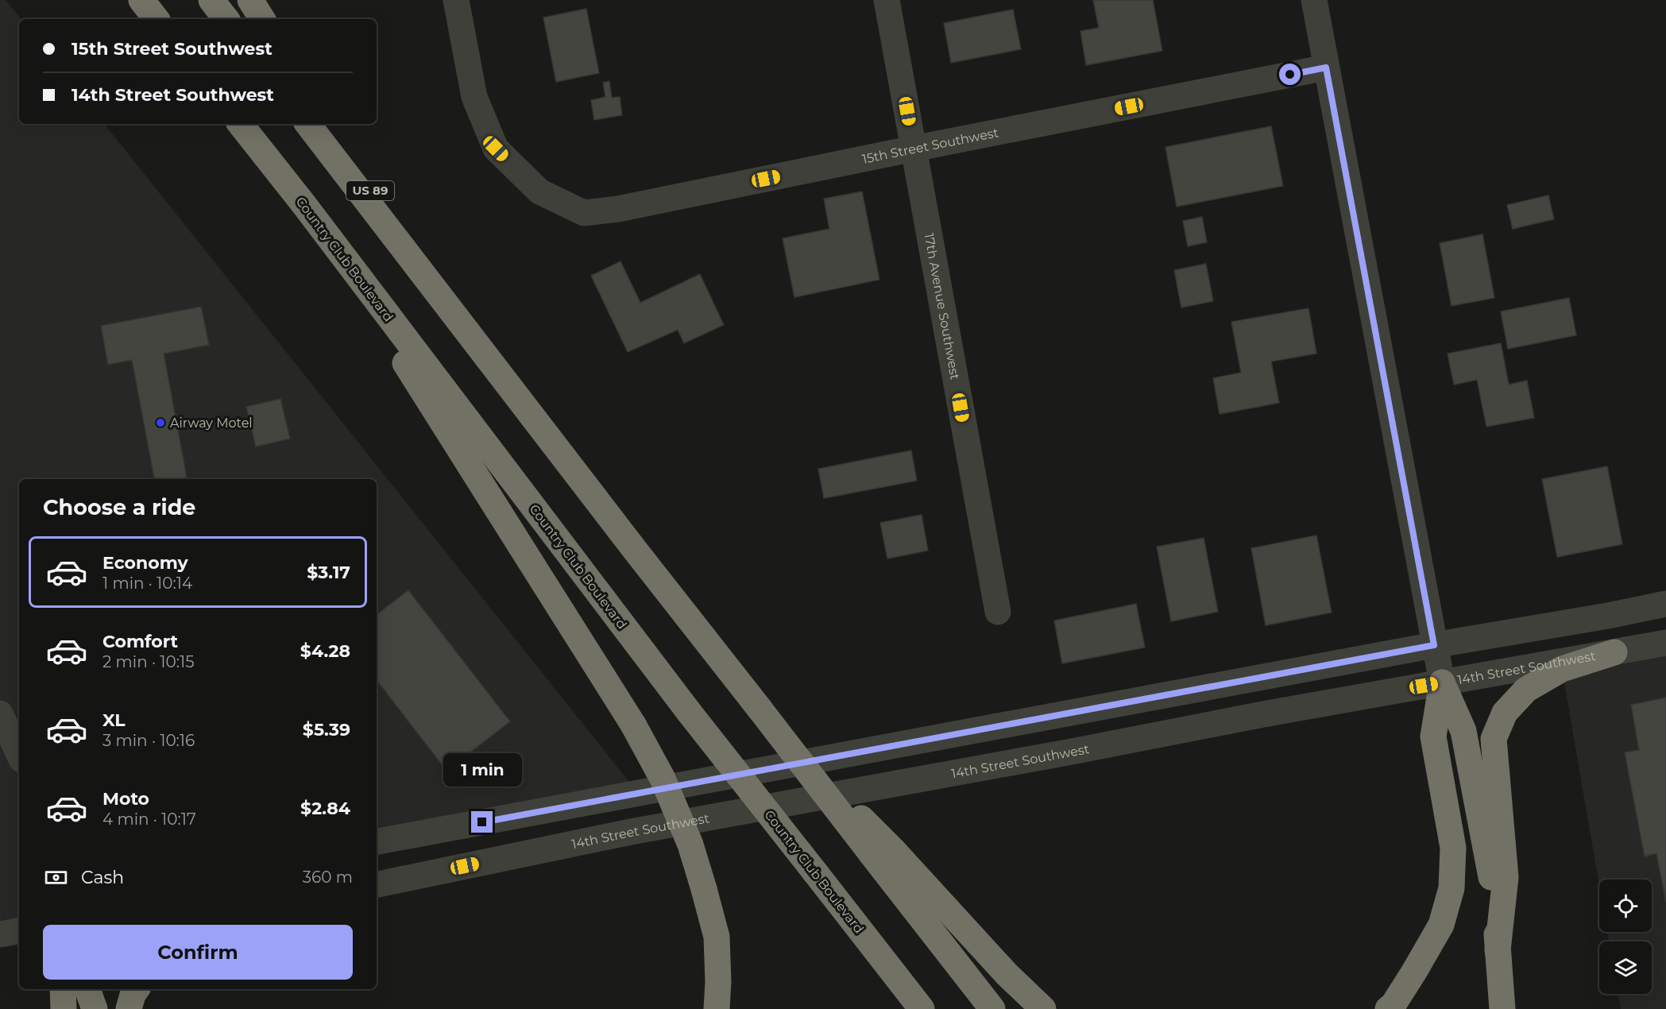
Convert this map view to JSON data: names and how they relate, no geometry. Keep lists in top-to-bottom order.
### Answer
{
  "streets": {
    "highway": ["US 89", "Country Club Boulevard"],
    "street": ["15th Street Southwest", "17th Avenue Southwest", "14th Street Southwest"]
  },
  "crossings": [
    ["15th Street Southwest", "17th Avenue Southwest"]
  ],
  "places": ["Airway Motel"],
  "page": {
    "banner": ["15th Street Southwest", "14th Street Southwest"],
    "heading": "Choose a ride",
    "list": [
      {
        "name": "Economy",
        "note": "1 min · 10:14",
        "value": "$3.17"
      },
      {
        "name": "Comfort",
        "note": "2 min · 10:15",
        "value": "$4.28"
      },
      {
        "name": "XL",
        "note": "3 min · 10:16",
        "value": "$5.39"
      },
      {
        "name": "Moto",
        "note": "4 min · 10:17",
        "value": "$2.84"
      }
    ],
    "bubble": "1 min",
    "pay": ["Cash", "360 m"],
    "buttons": "Confirm"
  }
}
